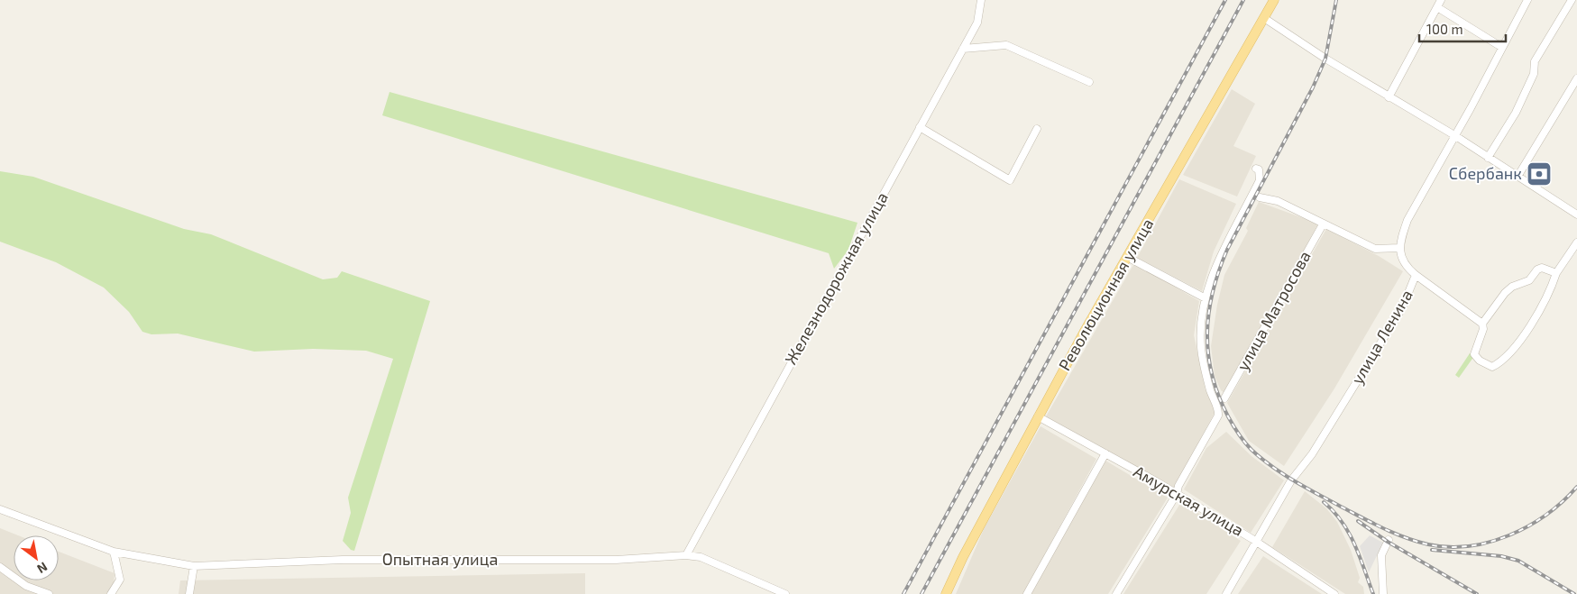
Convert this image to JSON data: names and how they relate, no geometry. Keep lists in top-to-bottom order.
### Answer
{
  "streets": {
    "main road": ["Революционная улица"],
    "street": [
      "Железнодорожная улица",
      "улица Матросова",
      "улица Ленина",
      "Амурская улица",
      "Опытная улица"
    ]
  },
  "crossings": [
    ["Железнодорожная улица", "Опытная улица"],
    ["Революционная улица", "Амурская улица"],
    ["улица Ленина", "Амурская улица"]
  ],
  "places": {
    "bank": ["Сбербанк"]
  },
  "scale_bar": "100 m",
  "north": "bottom right"
}
